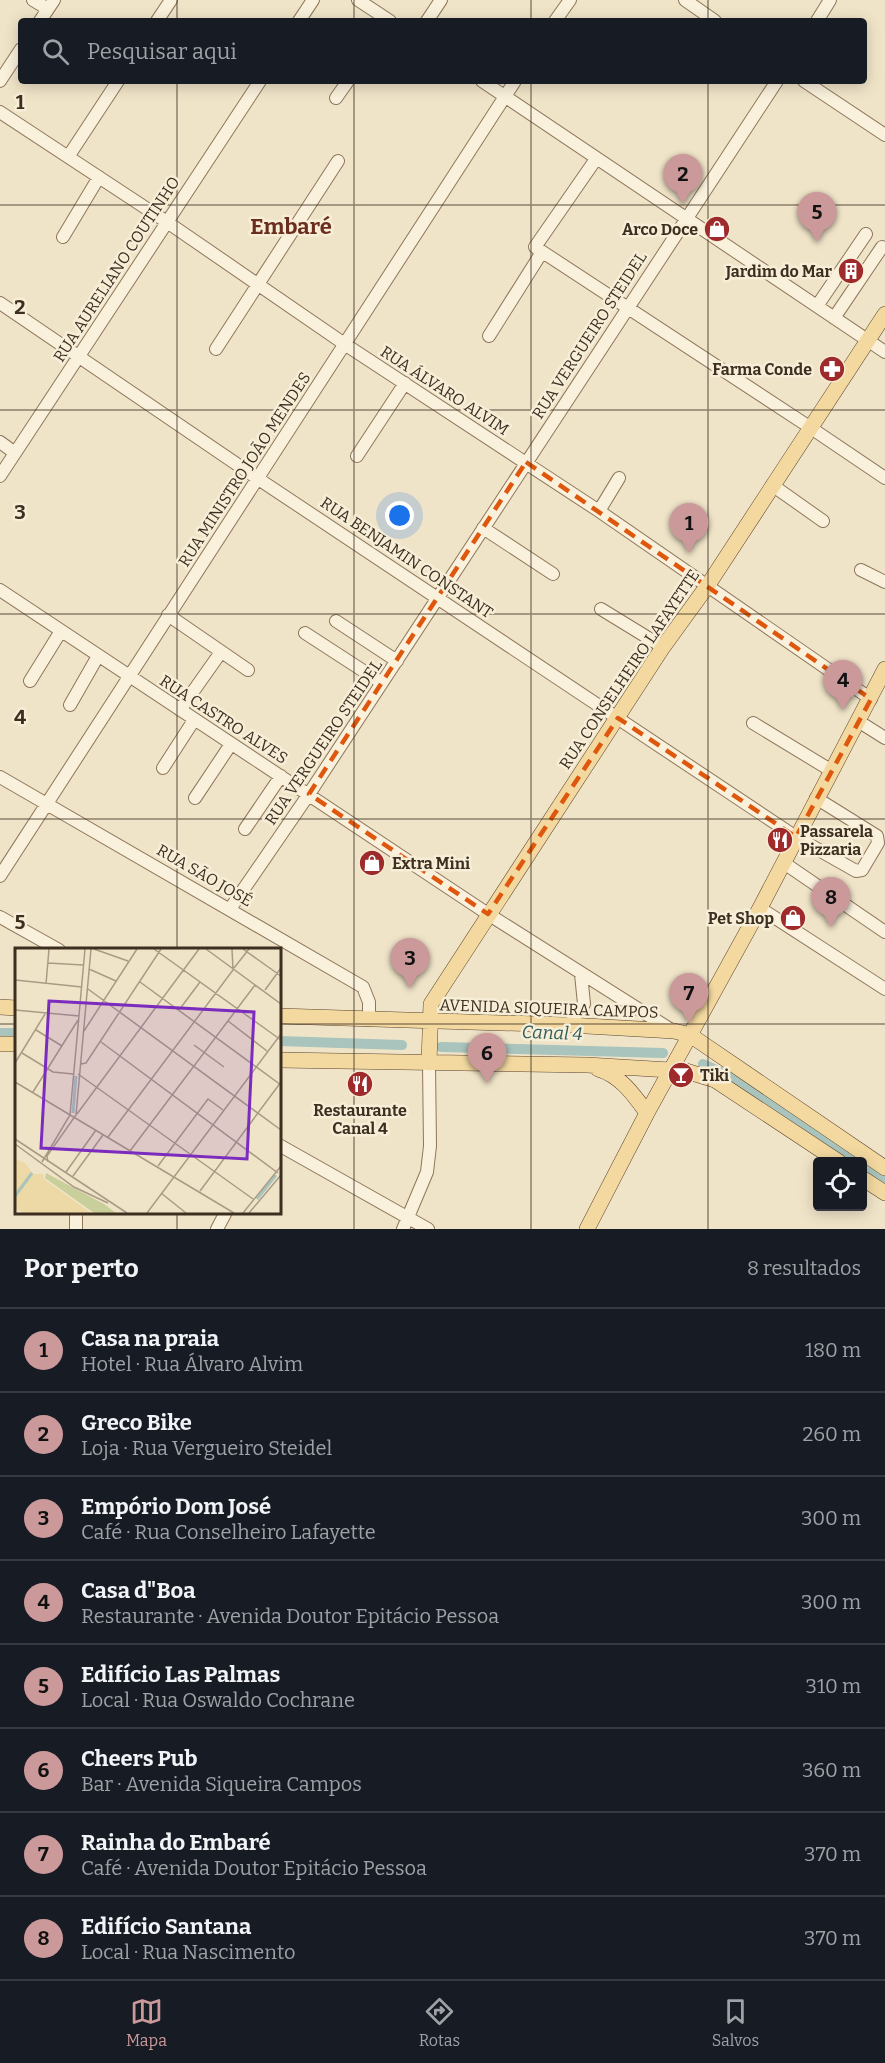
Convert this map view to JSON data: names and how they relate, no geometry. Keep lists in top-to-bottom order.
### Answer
{
  "streets": {
    "main road": ["RUA CONSELHEIRO LAFAYETTE", "AVENIDA SIQUEIRA CAMPOS"],
    "street": [
      "RUA AURELIANO COUTINHO",
      "RUA VERGUEIRO STEIDEL",
      "RUA ÁLVARO ALVIM",
      "RUA MINISTRO JOÃO MENDES",
      "RUA BENJAMIN CONSTANT",
      "RUA CASTRO ALVES",
      "RUA SÃO JOSÉ"
    ]
  },
  "crossings": [
    ["RUA AURELIANO COUTINHO", "RUA ÁLVARO ALVIM"],
    ["RUA AURELIANO COUTINHO", "RUA BENJAMIN CONSTANT"],
    ["RUA VERGUEIRO STEIDEL", "RUA ÁLVARO ALVIM"],
    ["RUA VERGUEIRO STEIDEL", "RUA BENJAMIN CONSTANT"],
    ["RUA VERGUEIRO STEIDEL", "RUA CASTRO ALVES"],
    ["RUA VERGUEIRO STEIDEL", "RUA SÃO JOSÉ"],
    ["RUA ÁLVARO ALVIM", "RUA MINISTRO JOÃO MENDES"],
    ["RUA ÁLVARO ALVIM", "RUA CONSELHEIRO LAFAYETTE"],
    ["RUA MINISTRO JOÃO MENDES", "RUA BENJAMIN CONSTANT"],
    ["RUA MINISTRO JOÃO MENDES", "RUA CASTRO ALVES"],
    ["RUA MINISTRO JOÃO MENDES", "RUA SÃO JOSÉ"],
    ["RUA BENJAMIN CONSTANT", "RUA CONSELHEIRO LAFAYETTE"],
    ["RUA CONSELHEIRO LAFAYETTE", "RUA CASTRO ALVES"],
    ["RUA CONSELHEIRO LAFAYETTE", "AVENIDA SIQUEIRA CAMPOS"],
    ["RUA CASTRO ALVES", "AVENIDA SIQUEIRA CAMPOS"],
    ["RUA SÃO JOSÉ", "AVENIDA SIQUEIRA CAMPOS"]
  ],
  "districts": ["Embaré"],
  "water": ["Canal 4"],
  "places": {
    "shop": ["Arco Doce", "Extra Mini", "Pet Shop"],
    "building": ["Jardim do Mar"],
    "pharmacy": ["Farma Conde"],
    "restaurant": ["Passarela Pizzaria", "Restaurante Canal 4"],
    "bar": ["Tiki"]
  },
  "page": {
    "search": "Pesquisar aqui",
    "pins": [
      "2",
      "5",
      "1",
      "4",
      "8",
      "3",
      "7",
      "6"
    ],
    "heading": ["Por perto", "8 resultados"],
    "list": [
      {
        "mark": "1",
        "name": "Casa na praia",
        "note": "Hotel · Rua Álvaro Alvim",
        "value": "180 m"
      },
      {
        "mark": "2",
        "name": "Greco Bike",
        "note": "Loja · Rua Vergueiro Steidel",
        "value": "260 m"
      },
      {
        "mark": "3",
        "name": "Empório Dom José",
        "note": "Café · Rua Conselheiro Lafayette",
        "value": "300 m"
      },
      {
        "mark": "4",
        "name": "Casa d\"Boa",
        "note": "Restaurante · Avenida Doutor Epitácio Pessoa",
        "value": "300 m"
      },
      {
        "mark": "5",
        "name": "Edifício Las Palmas",
        "note": "Local · Rua Oswaldo Cochrane",
        "value": "310 m"
      },
      {
        "mark": "6",
        "name": "Cheers Pub",
        "note": "Bar · Avenida Siqueira Campos",
        "value": "360 m"
      },
      {
        "mark": "7",
        "name": "Rainha do Embaré",
        "note": "Café · Avenida Doutor Epitácio Pessoa",
        "value": "370 m"
      },
      {
        "mark": "8",
        "name": "Edifício Santana",
        "note": "Local · Rua Nascimento",
        "value": "370 m"
      }
    ],
    "nav": ["Mapa", "Rotas", "Salvos"]
  },
  "grid": {
    "rows": [
      "1",
      "2",
      "3",
      "4",
      "5"
    ]
  }
}
